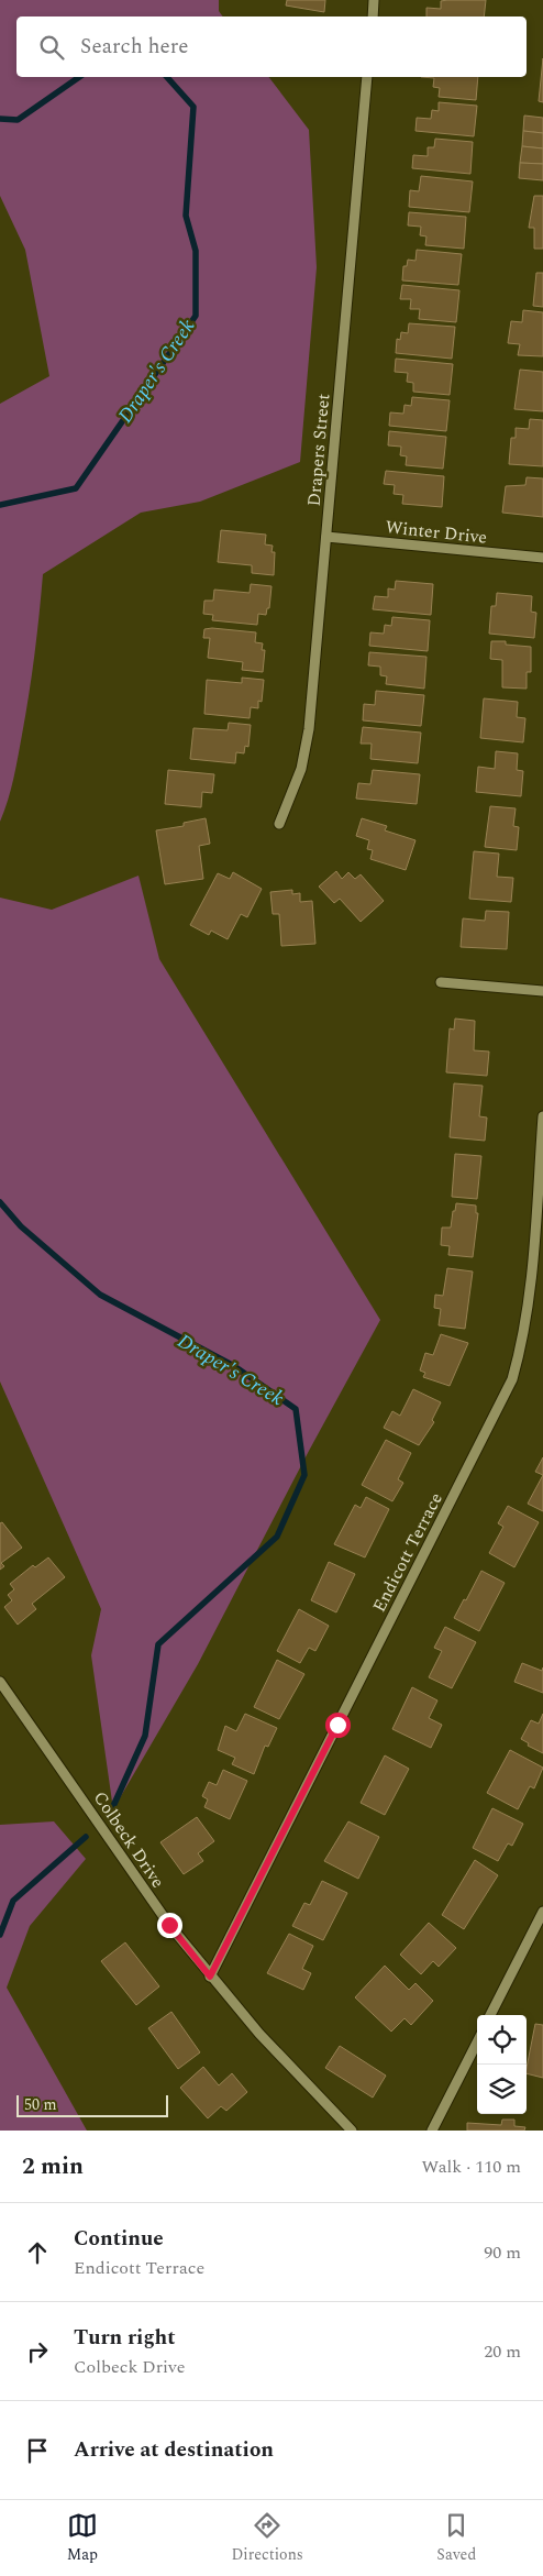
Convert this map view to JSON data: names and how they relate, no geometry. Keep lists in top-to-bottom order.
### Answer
{
  "streets": {
    "street": [
      "Drapers Street",
      "Winter Drive",
      "Endicott Terrace",
      "Colbeck Drive"
    ]
  },
  "crossings": [
    ["Drapers Street", "Winter Drive"],
    ["Endicott Terrace", "Colbeck Drive"]
  ],
  "water": ["Draper's Creek"],
  "scale_bar": "50 m",
  "page": {
    "search": "Search here",
    "scale": "50 m",
    "heading": ["2 min", "Walk · 110 m"],
    "list": [
      ["Continue", "Endicott Terrace", "90 m"],
      ["Turn right", "Colbeck Drive", "20 m"],
      "Arrive at destination"
    ],
    "nav": ["Map", "Directions", "Saved"]
  }
}
